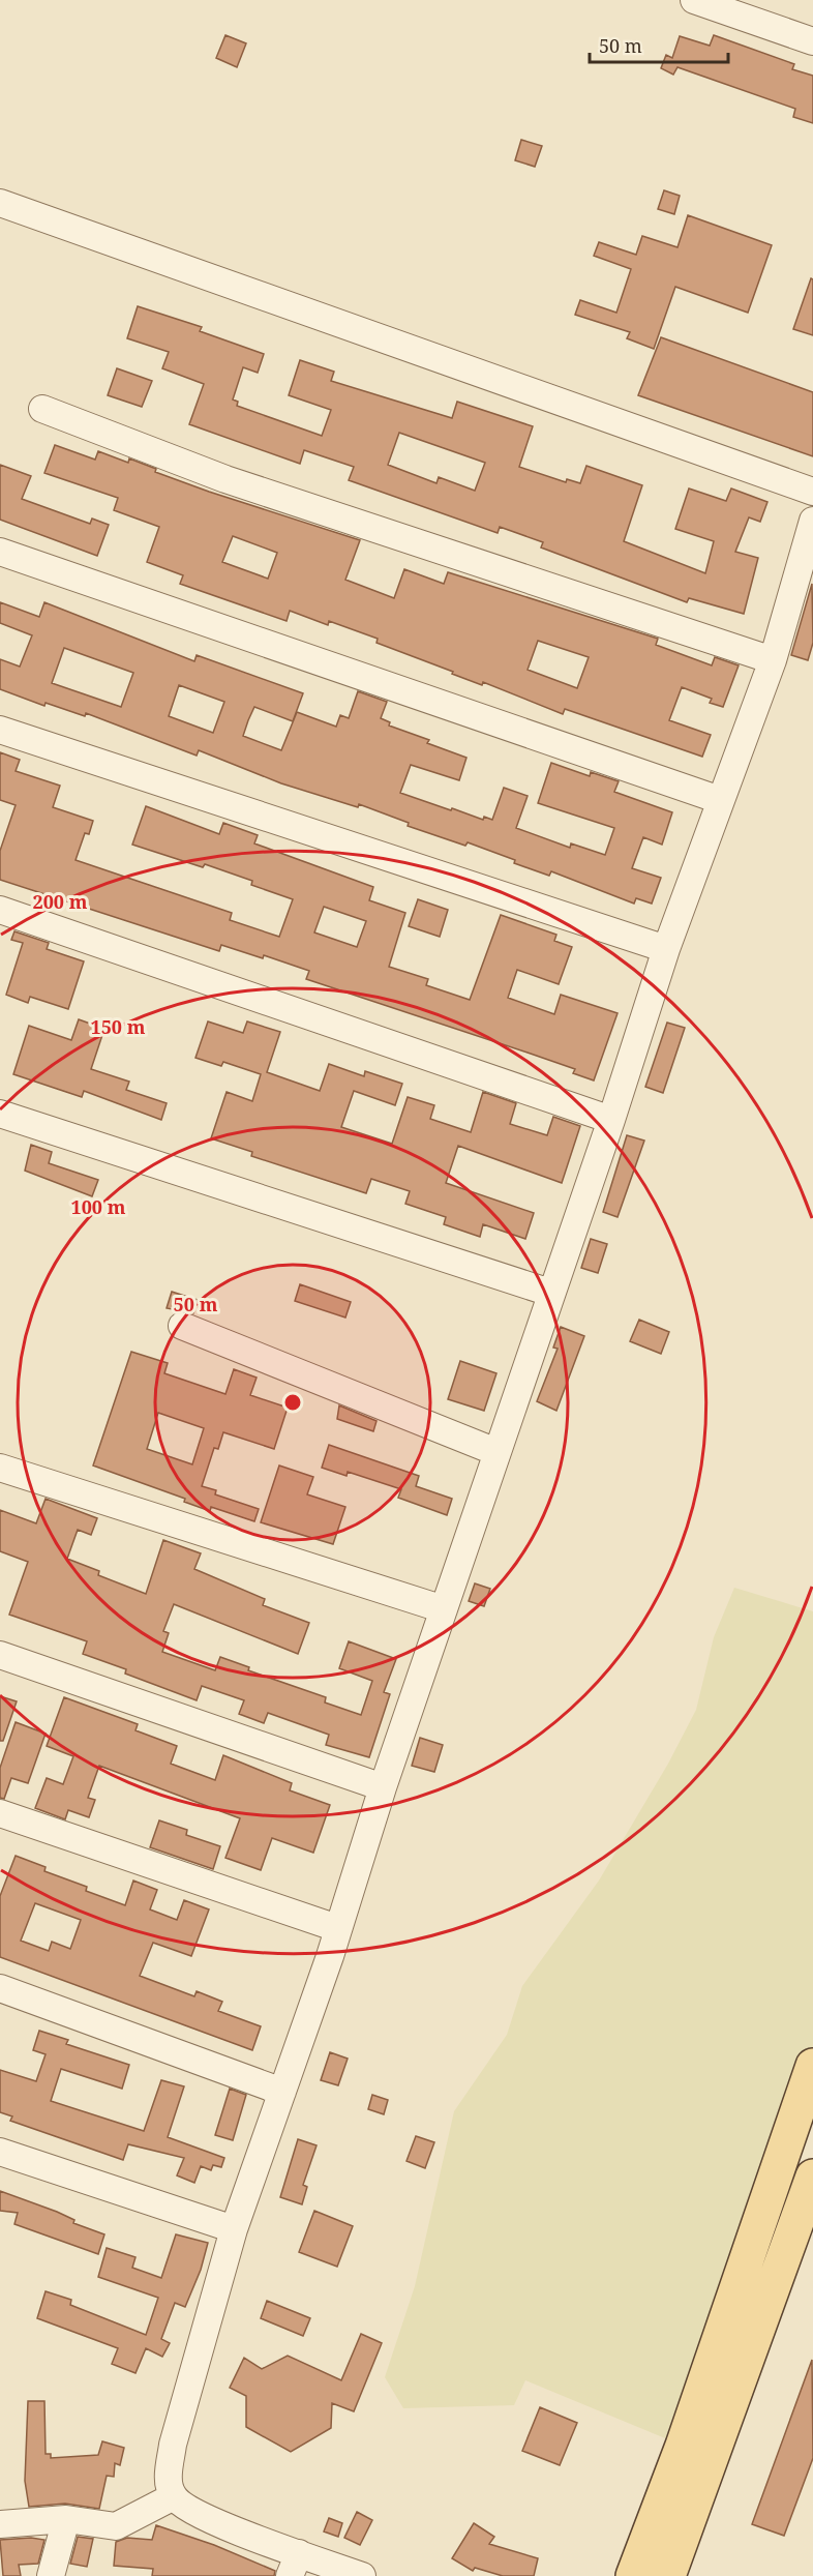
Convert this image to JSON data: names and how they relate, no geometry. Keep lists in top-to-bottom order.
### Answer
{
  "scale_bar": "50 m",
  "rings": [
    "200 m",
    "150 m",
    "100 m",
    "50 m"
  ]
}
